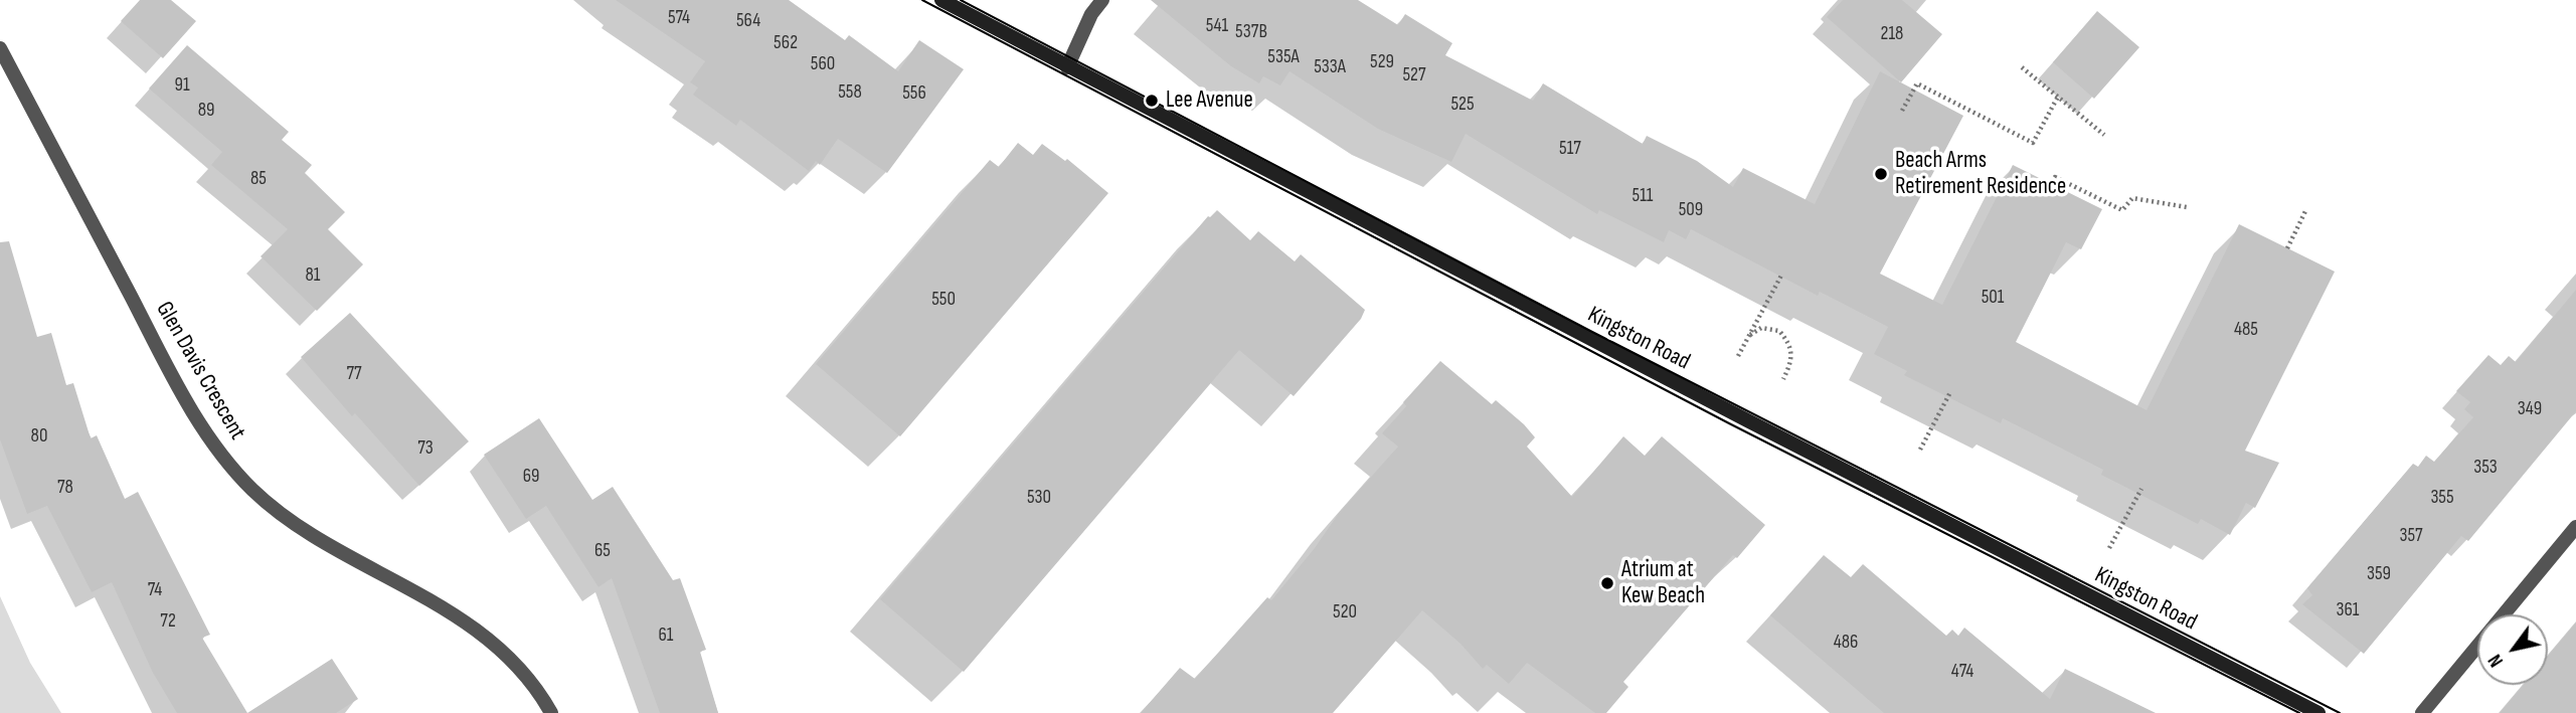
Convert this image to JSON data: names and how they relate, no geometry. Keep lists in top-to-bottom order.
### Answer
{
  "streets": {
    "main road": ["Kingston Road"],
    "street": ["Glen Davis Crescent"]
  },
  "places": ["Lee Avenue", "Beach Arms Retirement Residence", "Atrium at Kew Beach"],
  "house_numbers": [
    "574",
    "564",
    "541",
    "537B",
    "218",
    "562",
    "535A",
    "529",
    "560",
    "533A",
    "527",
    "91",
    "558",
    "556",
    "525",
    "89",
    "517",
    "85",
    "511",
    "509",
    "81",
    "501",
    "550",
    "485",
    "77",
    "349",
    "80",
    "73",
    "353",
    "69",
    "78",
    "530",
    "355",
    "357",
    "65",
    "359",
    "74",
    "361",
    "520",
    "72",
    "61",
    "486",
    "474"
  ],
  "north": "bottom left"
}
